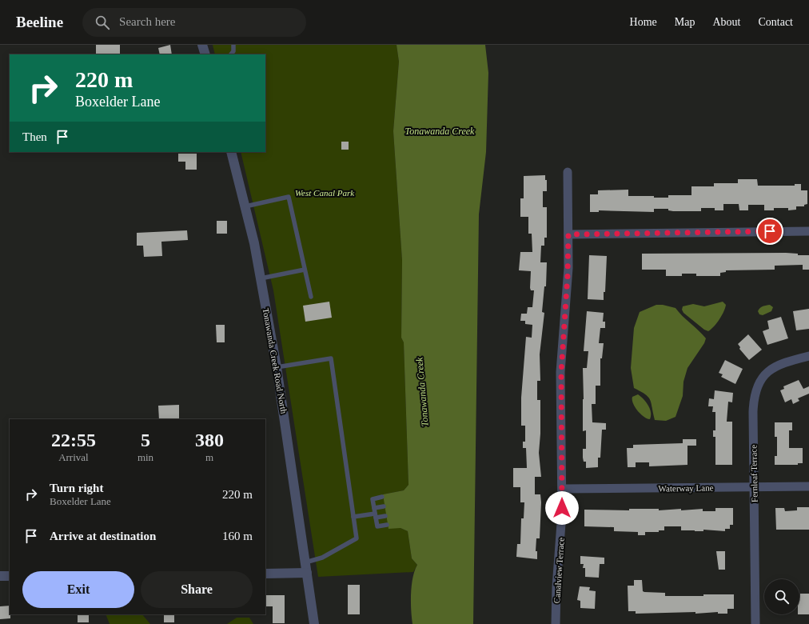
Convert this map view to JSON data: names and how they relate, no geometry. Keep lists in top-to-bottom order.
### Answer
{
  "streets": {
    "street": [
      "Tonawanda Creek Road North",
      "Fernleaf Terrace",
      "Waterway Lane",
      "Canalview Terrace"
    ]
  },
  "crossings": [
    ["Fernleaf Terrace", "Waterway Lane"],
    ["Waterway Lane", "Canalview Terrace"]
  ],
  "water": ["Tonawanda Creek"],
  "parks": ["West Canal Park"],
  "page": {
    "header": "Beeline",
    "search": "Search here",
    "nav": [
      "Home",
      "Map",
      "About",
      "Contact"
    ],
    "turn": ["220 m", "Boxelder Lane"],
    "then": "Then",
    "eta": [
      "22:55",
      "Arrival",
      "5",
      "min",
      "380",
      "m"
    ],
    "list": [
      {
        "name": "Turn right",
        "note": "Boxelder Lane",
        "value": "220 m"
      },
      {
        "name": "Arrive at destination",
        "value": "160 m"
      }
    ],
    "buttons": ["Exit", "Share"]
  }
}
